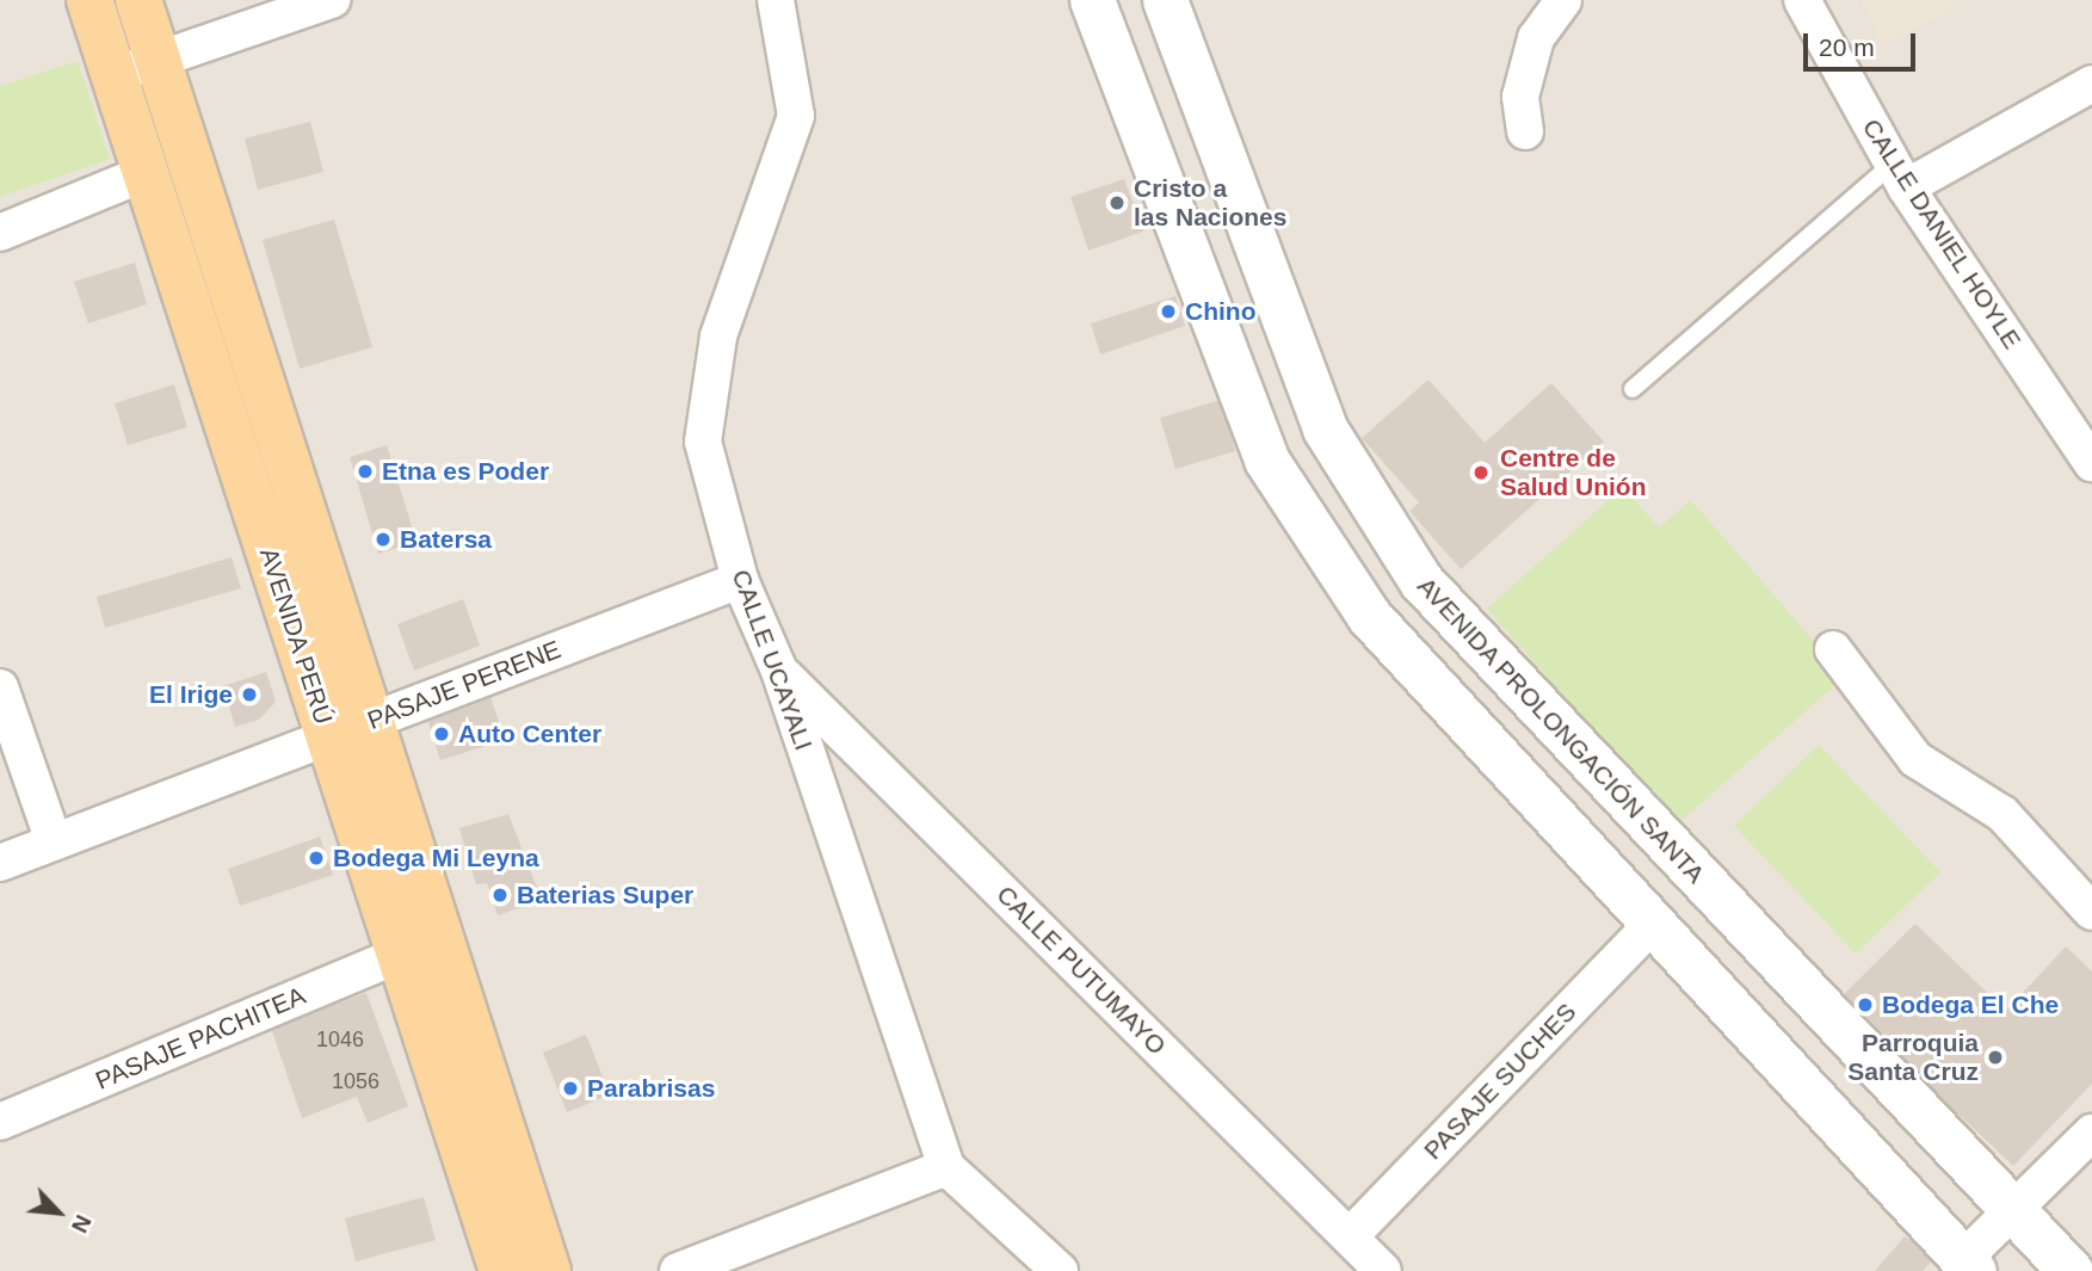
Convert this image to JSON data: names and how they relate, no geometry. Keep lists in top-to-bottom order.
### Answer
{
  "streets": {
    "main road": ["AVENIDA PERÚ"],
    "street": [
      "CALLE DANIEL HOYLE",
      "CALLE UCAYALI",
      "PASAJE PERENE",
      "AVENIDA PROLONGACIÓN SANTA",
      "CALLE PUTUMAYO",
      "PASAJE PACHITEA",
      "PASAJE SUCHES"
    ]
  },
  "crossings": [
    ["AVENIDA PERÚ", "PASAJE PERENE"],
    ["AVENIDA PERÚ", "PASAJE PACHITEA"],
    ["CALLE UCAYALI", "PASAJE PERENE"],
    ["CALLE UCAYALI", "CALLE PUTUMAYO"],
    ["CALLE PUTUMAYO", "PASAJE SUCHES"]
  ],
  "places": [
    "Cristo a las Naciones",
    "Chino",
    "Etna es Poder",
    "Centre de Salud Unión",
    "Batersa",
    "El Irige",
    "Auto Center",
    "Bodega Mi Leyna",
    "Baterias Super",
    "Bodega El Che",
    "Parroquia Santa Cruz",
    "Parabrisas"
  ],
  "house_numbers": ["1046", "1056"],
  "scale_bar": "20 m",
  "north": "bottom right"
}
